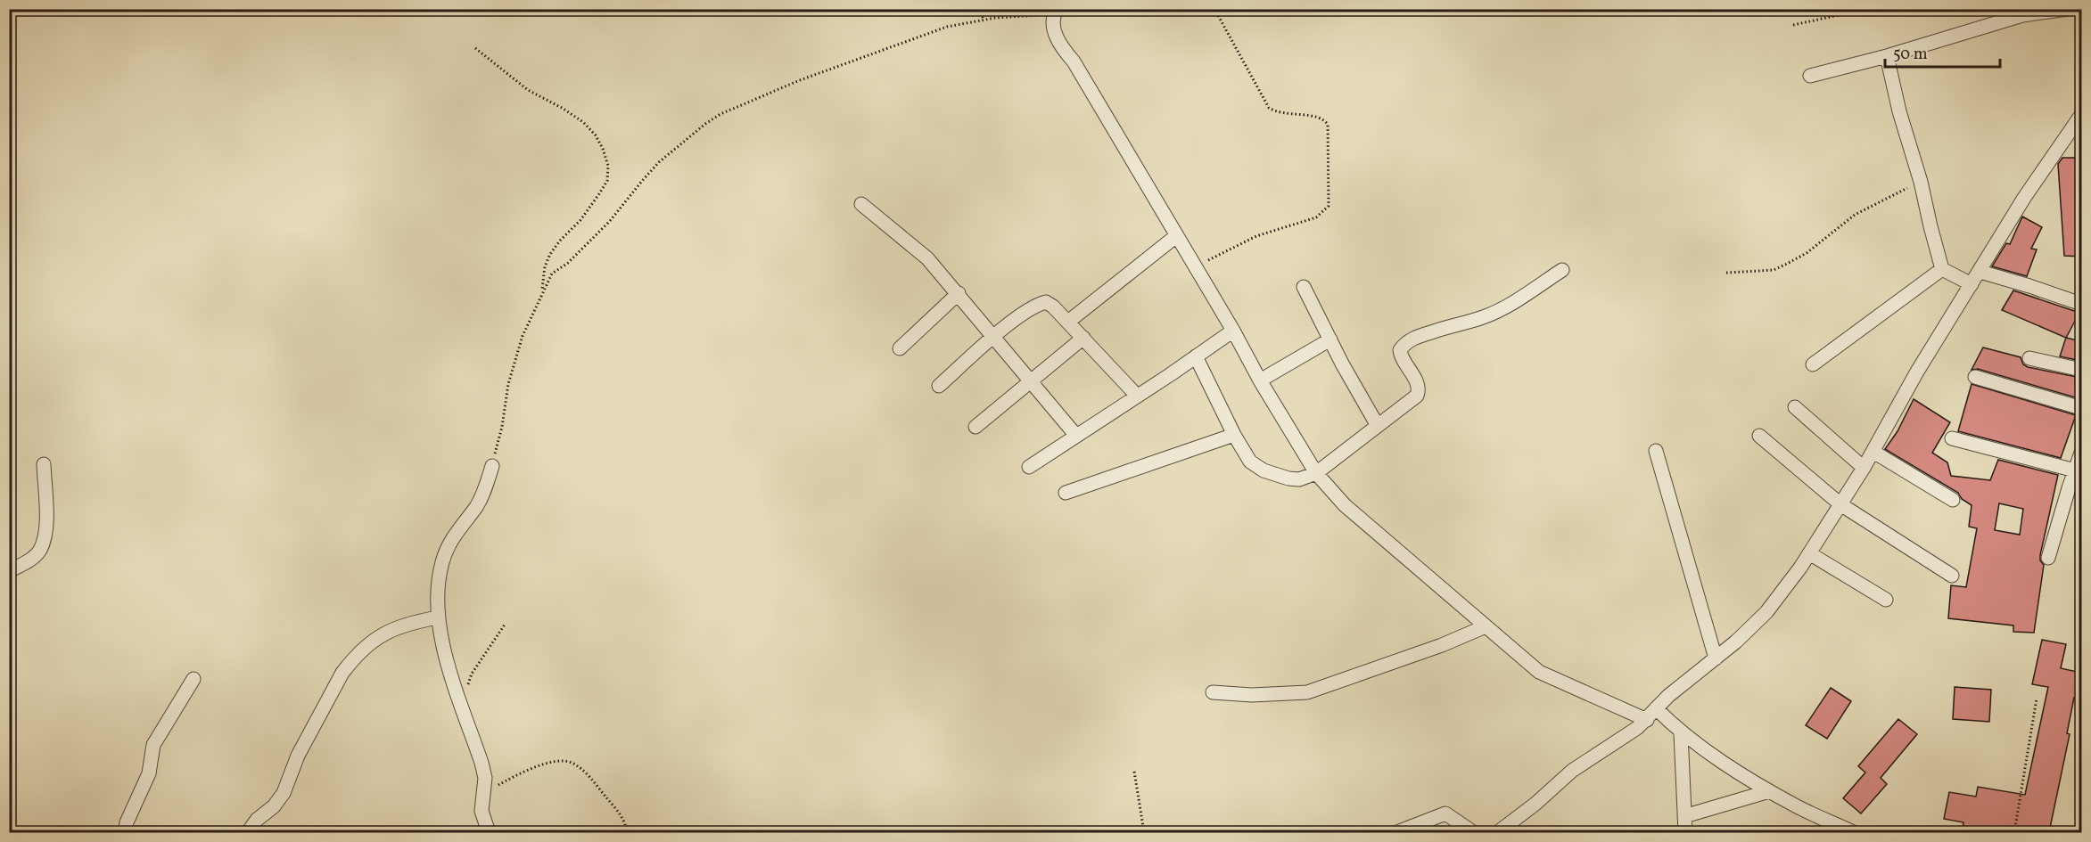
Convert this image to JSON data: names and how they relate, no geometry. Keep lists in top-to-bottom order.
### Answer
{
  "scale_bar": "50 m"
}
